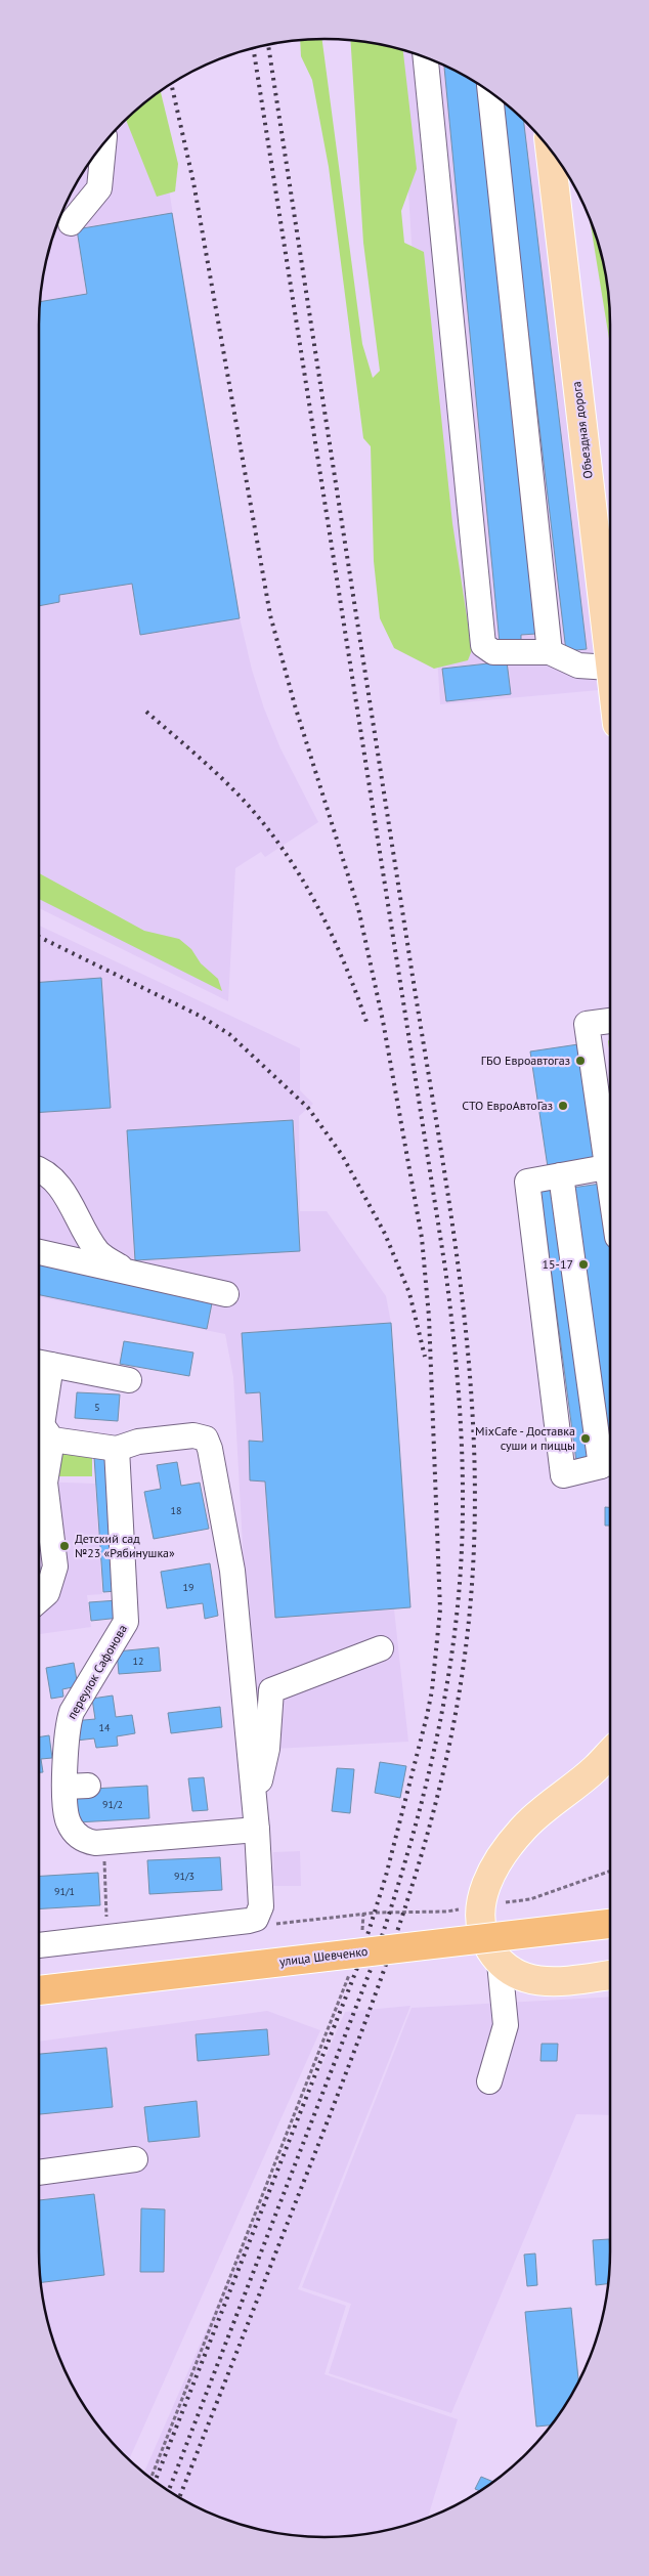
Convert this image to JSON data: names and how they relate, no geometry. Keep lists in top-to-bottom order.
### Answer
{
  "streets": {
    "highway": ["улица Шевченко"],
    "main road": ["Объездная дорога"],
    "street": ["переулок Сафонова"]
  },
  "places": [
    "ГБО Евроавтогаз",
    "СТО ЕвроАвтоГаз",
    "15-17",
    "MixCafe - Доставка суши и пиццы",
    "Детский сад №23 «Рябинушка»"
  ],
  "house_numbers": [
    "5",
    "18",
    "19",
    "12",
    "14",
    "91/2",
    "91/3",
    "91/1"
  ]
}
